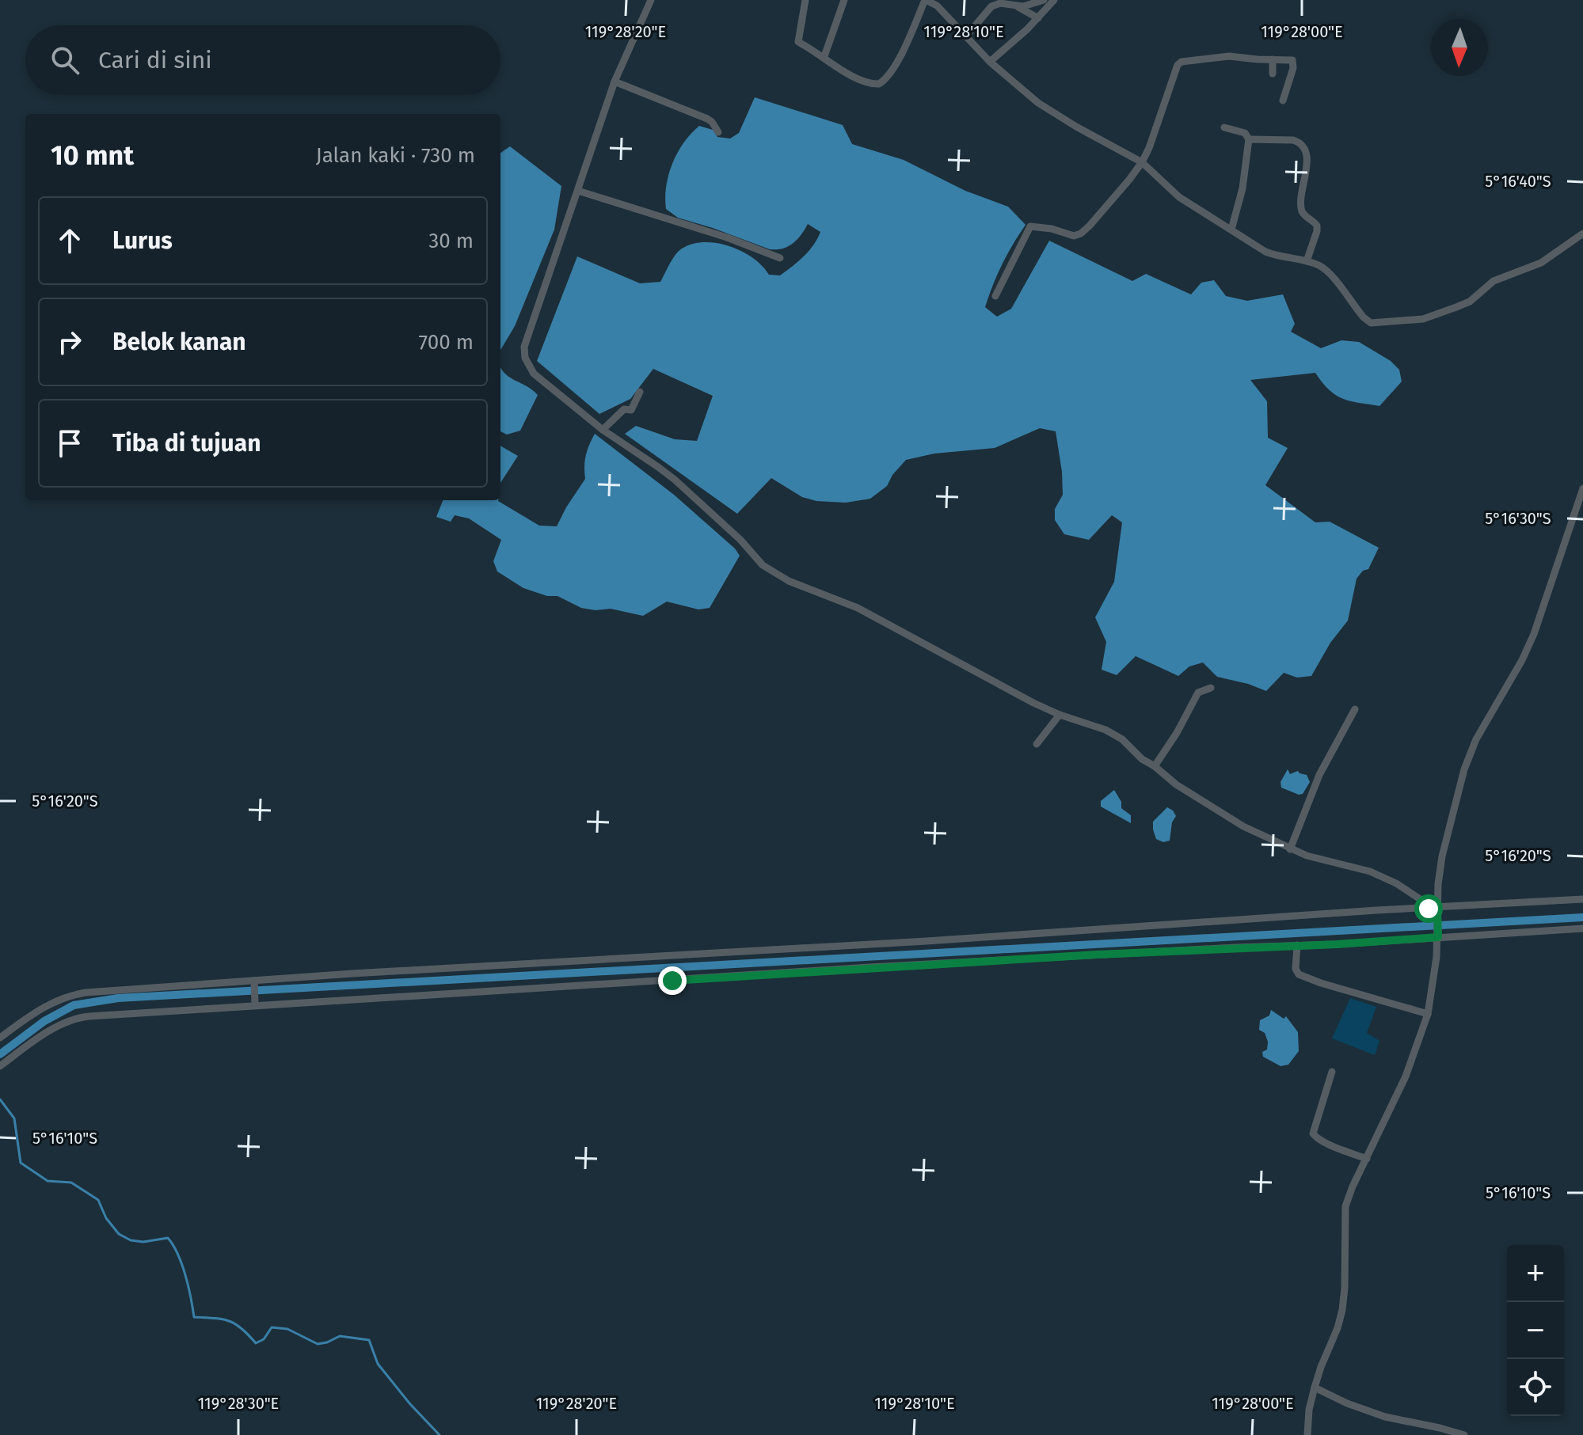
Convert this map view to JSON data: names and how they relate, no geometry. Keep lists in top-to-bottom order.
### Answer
{
  "north": "bottom",
  "page": {
    "search": "Cari di sini",
    "heading": ["10 mnt", "Jalan kaki · 730 m"],
    "list": [
      ["Lurus", "30 m"],
      ["Belok kanan", "700 m"],
      "Tiba di tujuan"
    ],
    "map_buttons": ["+", "−"]
  },
  "coordinates": [
    "119°28'20\"E",
    "119°28'10\"E",
    "119°28'00\"E",
    "5°16'40\"S",
    "5°16'30\"S",
    "5°16'20\"S",
    "5°16'10\"S",
    "119°28'30\"E"
  ]
}
